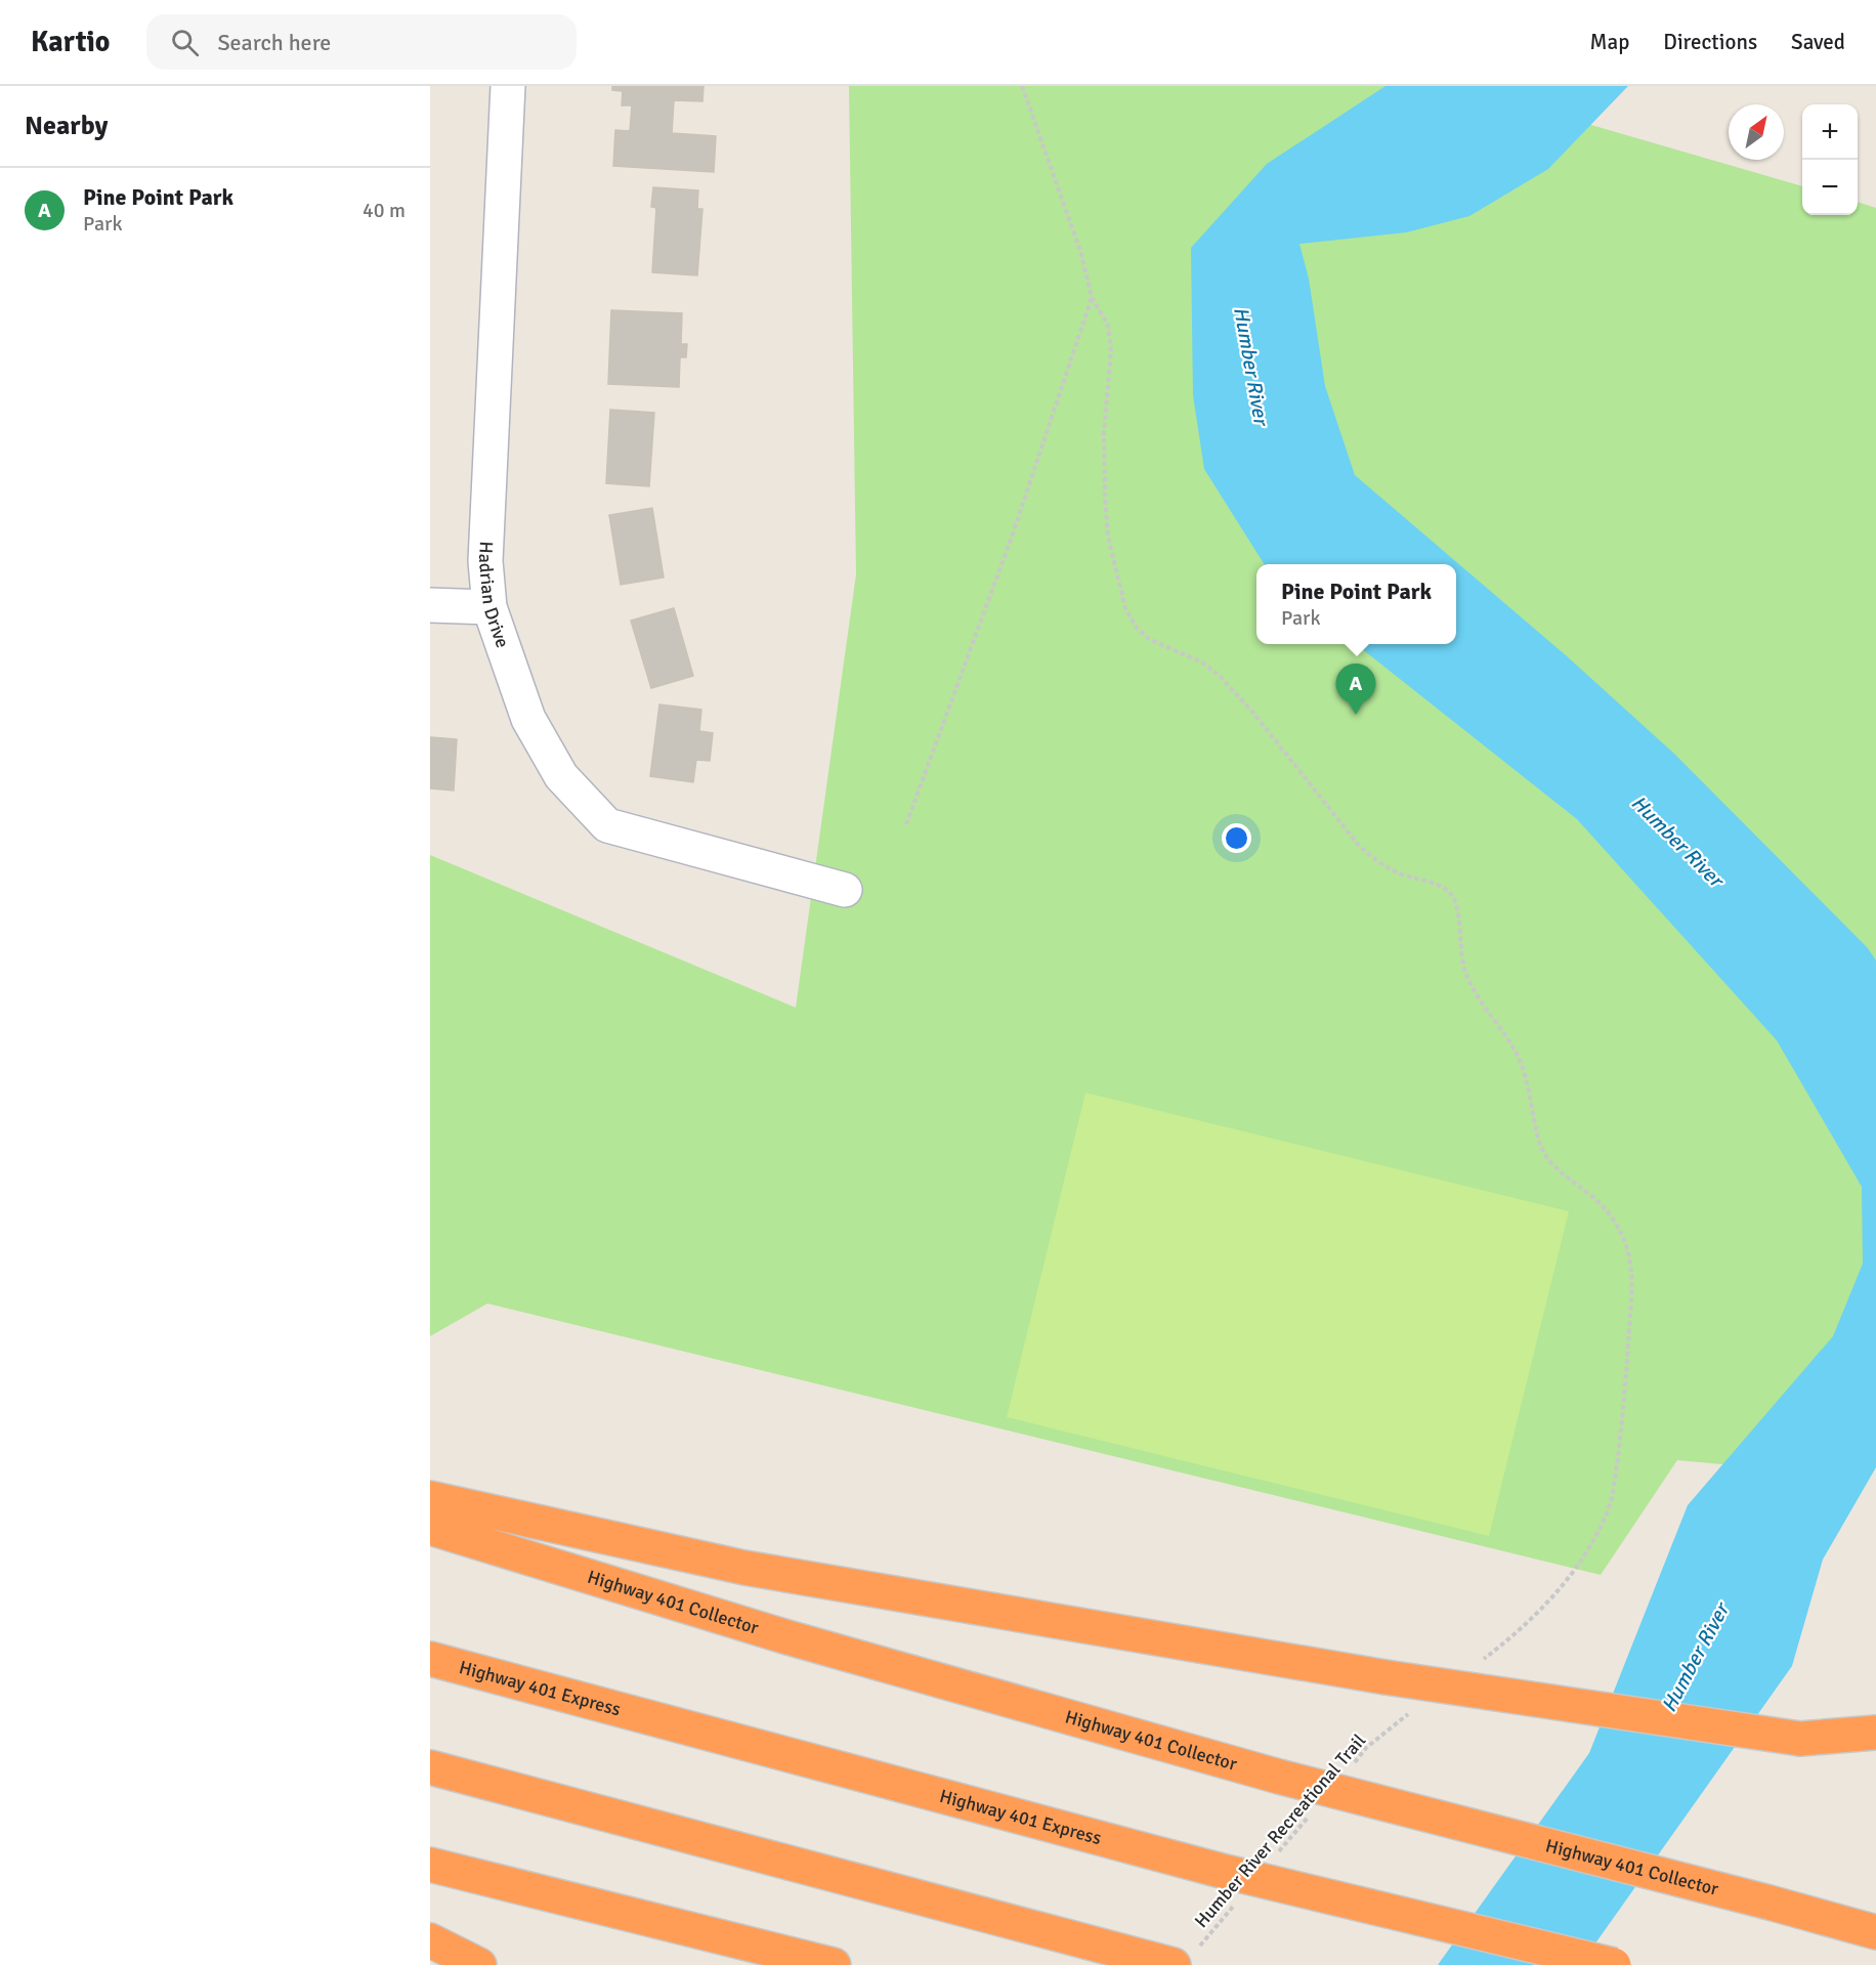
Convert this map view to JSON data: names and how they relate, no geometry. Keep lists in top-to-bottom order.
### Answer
{
  "streets": {
    "highway": ["Highway 401 Collector", "Highway 401 Express"],
    "street": ["Hadrian Drive"],
    "path": ["Humber River Recreational Trail"]
  },
  "water": ["Humber River"],
  "north": "top right",
  "page": {
    "header": "Kartio",
    "search": "Search here",
    "nav": ["Map", "Directions", "Saved"],
    "heading": "Nearby",
    "map_buttons": ["+", "−"],
    "list": [
      {
        "mark": "A",
        "name": "Pine Point Park",
        "note": "Park",
        "value": "40 m"
      }
    ],
    "popup": ["Pine Point Park", "Park"],
    "pins": "A"
  }
}
